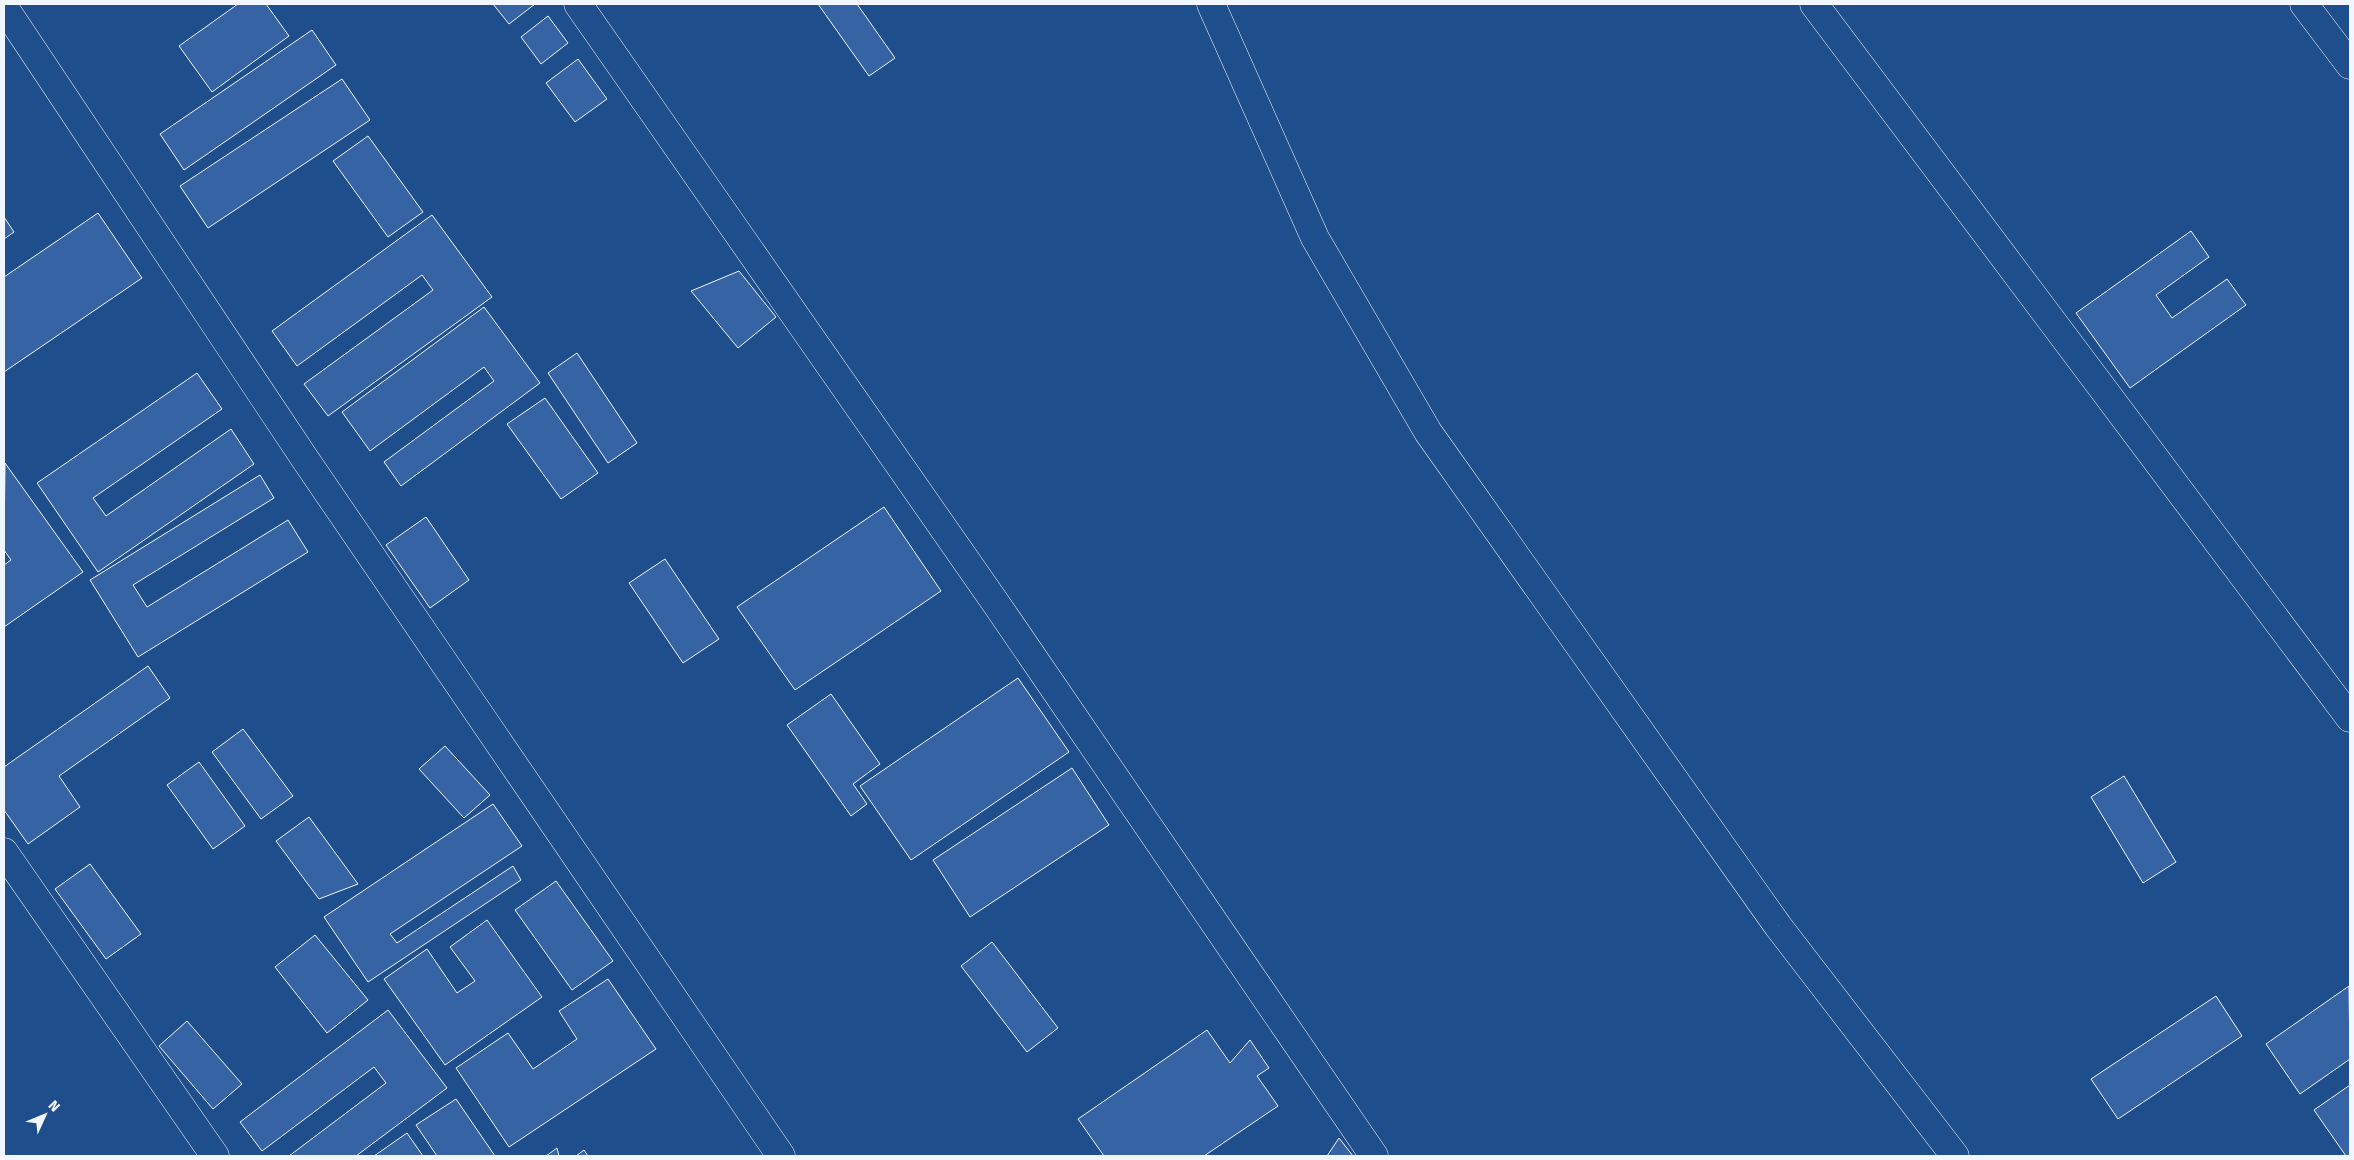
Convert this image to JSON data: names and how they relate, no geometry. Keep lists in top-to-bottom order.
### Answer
{
  "north": "top right"
}
